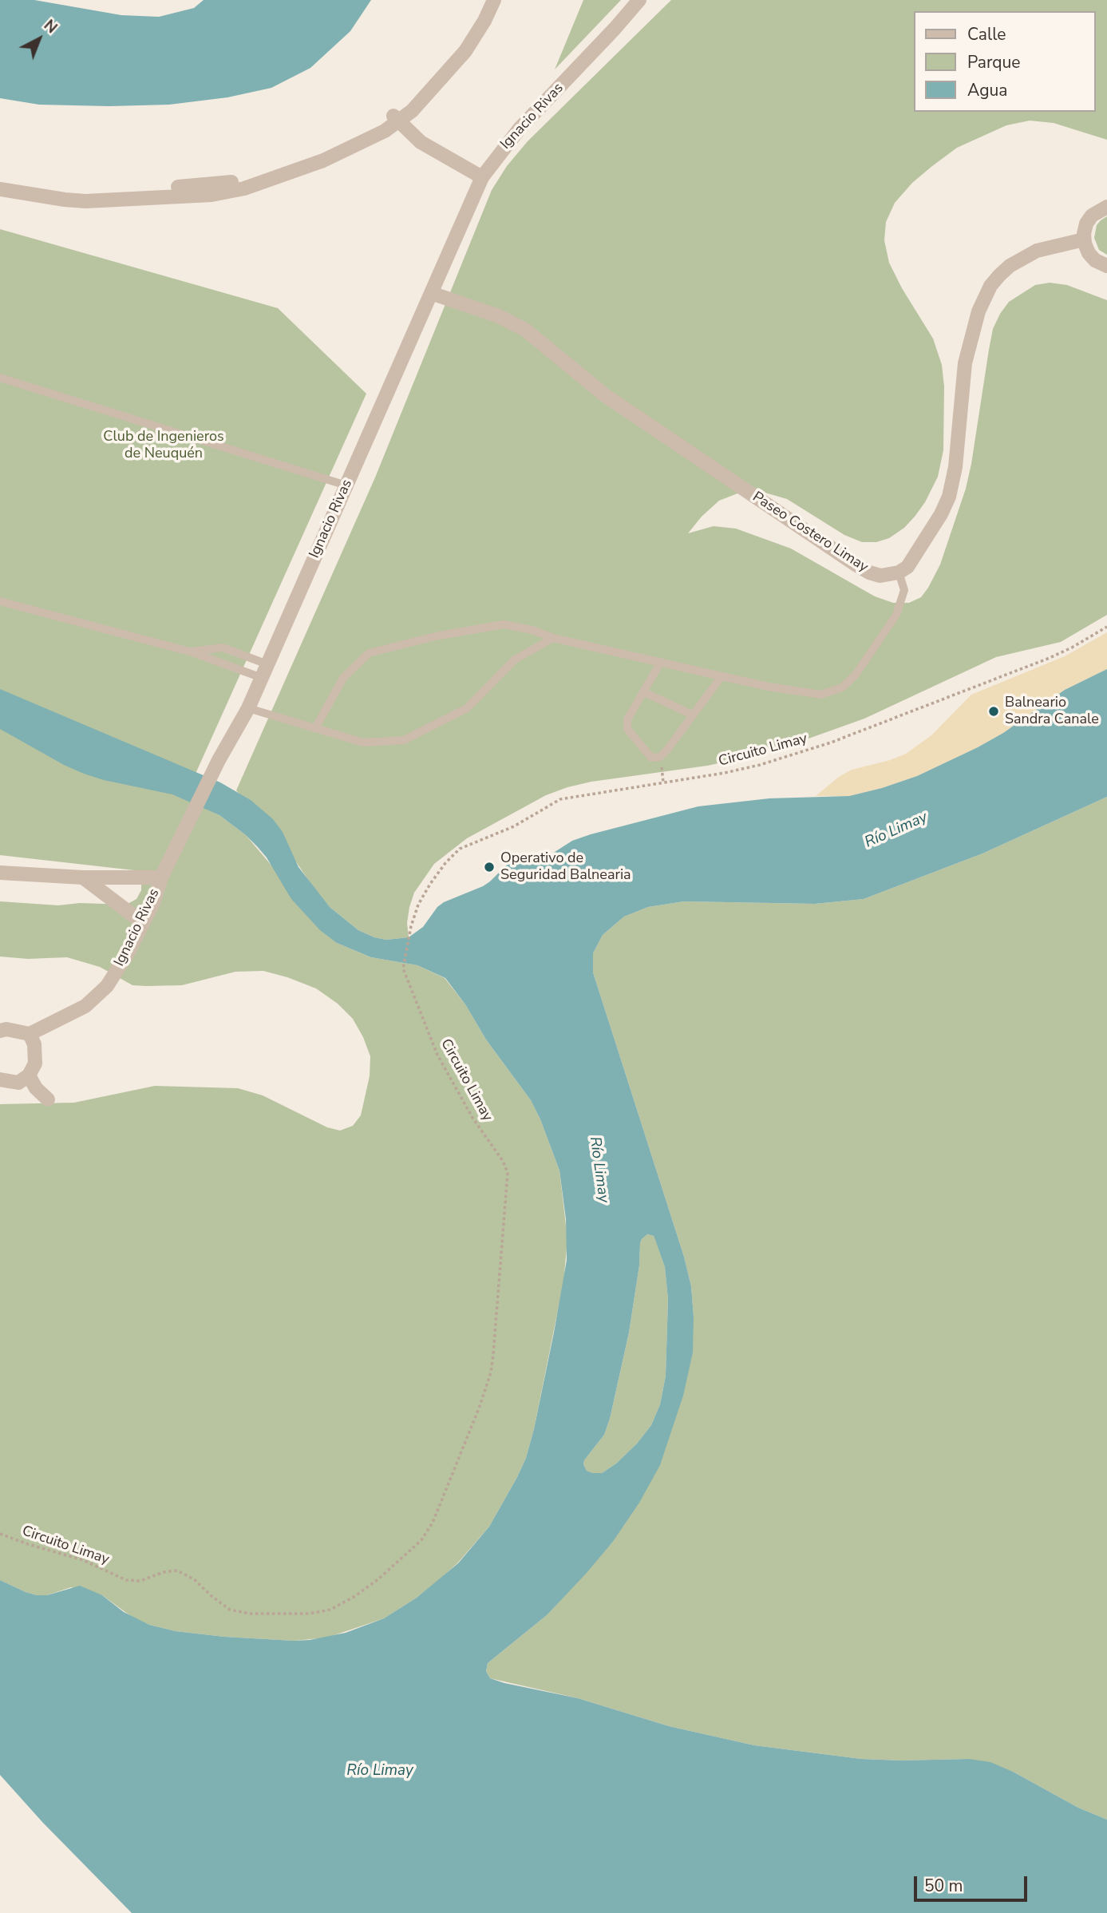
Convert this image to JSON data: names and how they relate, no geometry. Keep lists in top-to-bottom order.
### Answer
{
  "streets": {
    "street": ["Ignacio Rivas", "Paseo Costero Limay"],
    "path": ["Circuito Limay"]
  },
  "crossings": [
    ["Ignacio Rivas", "Paseo Costero Limay"]
  ],
  "water": ["Río Limay"],
  "parks": ["Club de Ingenieros de Neuquén"],
  "places": ["Balneario Sandra Canale", "Operativo de Seguridad Balnearia"],
  "legend": ["Calle", "Parque", "Agua"],
  "scale_bar": "50 m",
  "north": "top right"
}
